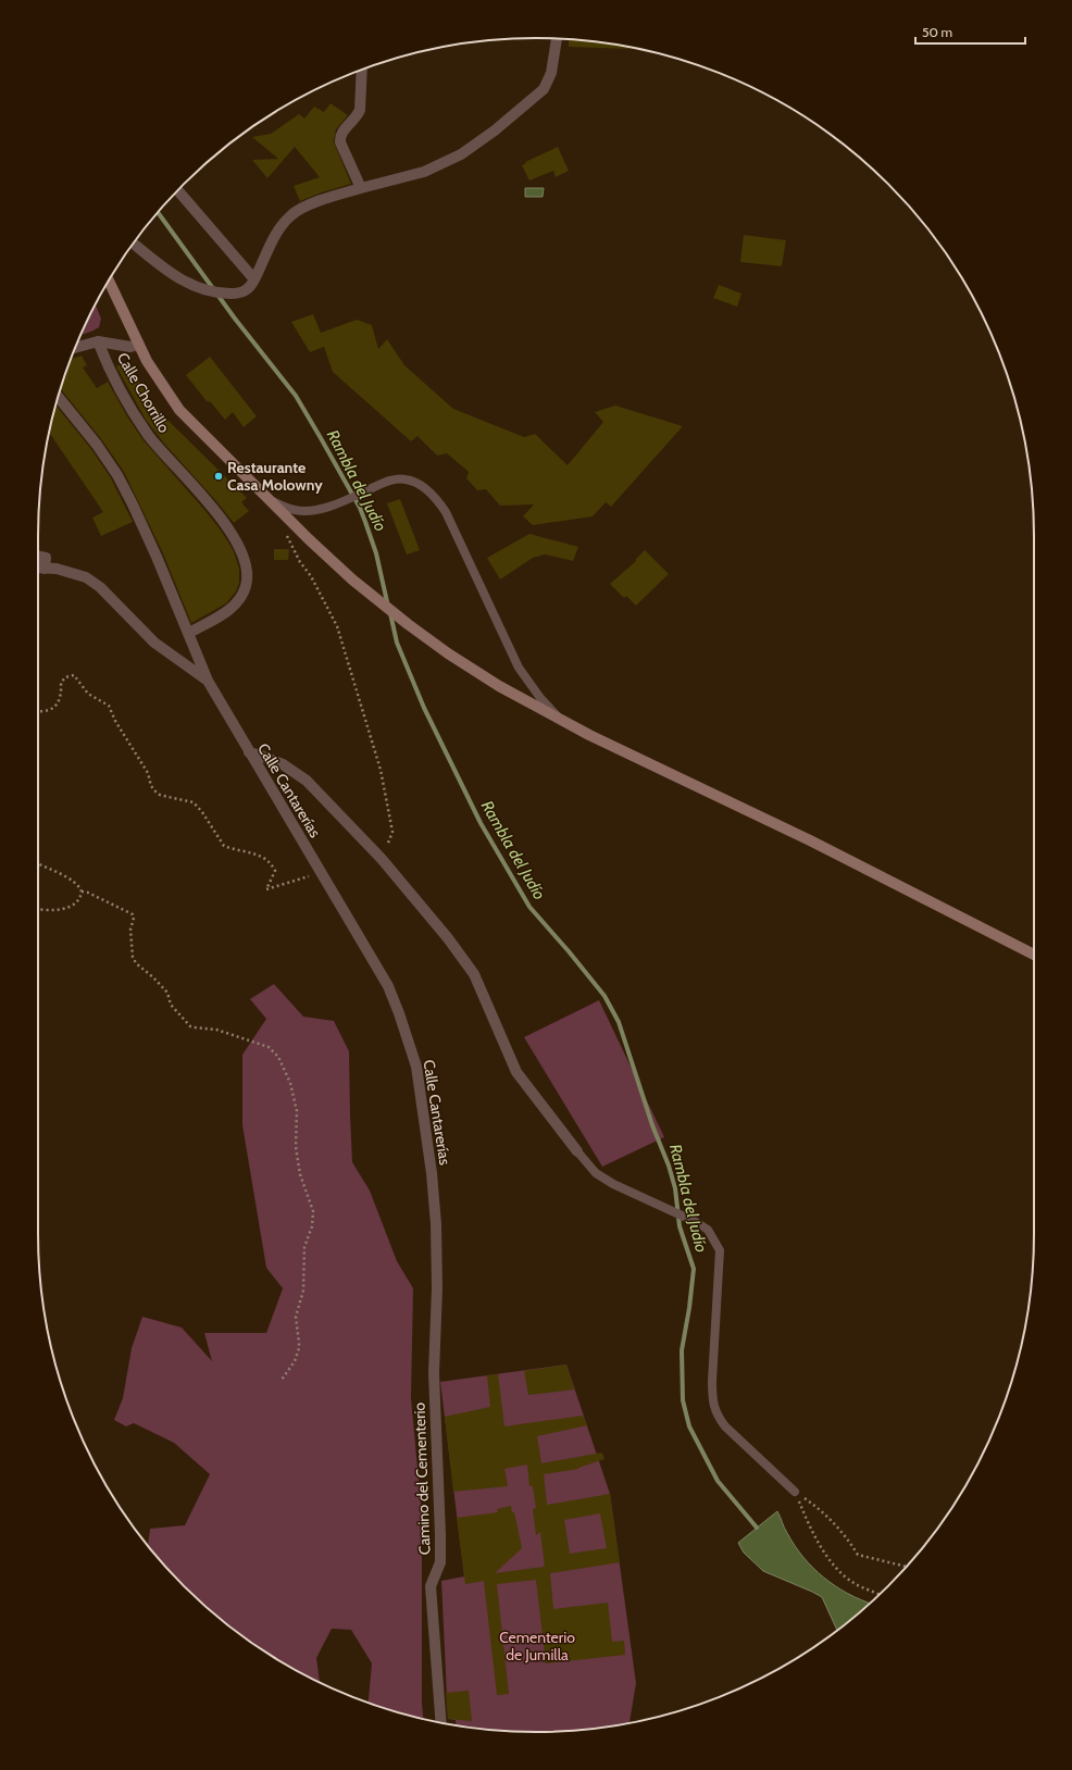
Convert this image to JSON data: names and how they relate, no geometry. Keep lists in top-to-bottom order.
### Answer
{
  "streets": {
    "street": ["Calle Chorrillo", "Calle Cantarerías", "Camino del Cementerio"]
  },
  "crossings": [
    ["Calle Chorrillo", "Calle Cantarerías"],
    ["Calle Cantarerías", "Camino del Cementerio"]
  ],
  "water": ["Rambla del Judío"],
  "parks": ["Cementerio de Jumilla"],
  "places": ["Restaurante Casa Molowny"],
  "scale_bar": "50 m"
}
